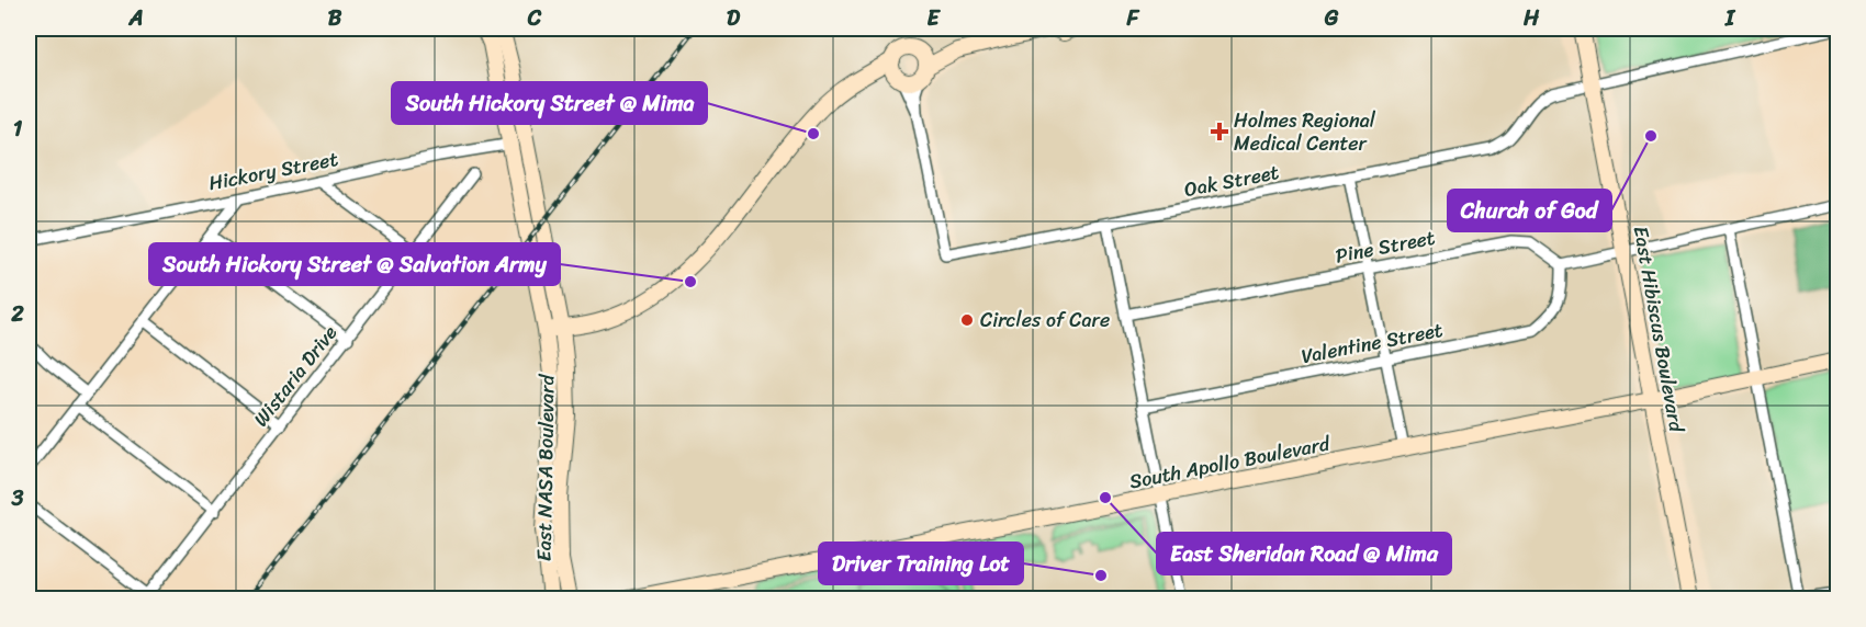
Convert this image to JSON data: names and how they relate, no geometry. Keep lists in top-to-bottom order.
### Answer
{
  "streets": {
    "street": [
      "Hickory Street",
      "Oak Street",
      "Pine Street",
      "East Hibiscus Boulevard",
      "Valentine Street",
      "Wistaria Drive",
      "South Apollo Boulevard",
      "East NASA Boulevard"
    ]
  },
  "crossings": [
    ["Hickory Street", "East NASA Boulevard"],
    ["Oak Street", "East Hibiscus Boulevard"],
    ["Pine Street", "Valentine Street"],
    ["East Hibiscus Boulevard", "South Apollo Boulevard"]
  ],
  "places": {
    "health": ["Holmes Regional Medical Center"],
    "other": [
      "South Hickory Street @ Mima",
      "Church of God",
      "South Hickory Street @ Salvation Army",
      "Circles of Care",
      "East Sheridan Road @ Mima",
      "Driver Training Lot"
    ]
  },
  "grid": {
    "columns": [
      "A",
      "B",
      "C",
      "D",
      "E",
      "F",
      "G",
      "H",
      "I"
    ],
    "rows": ["1", "2", "3"]
  }
}
